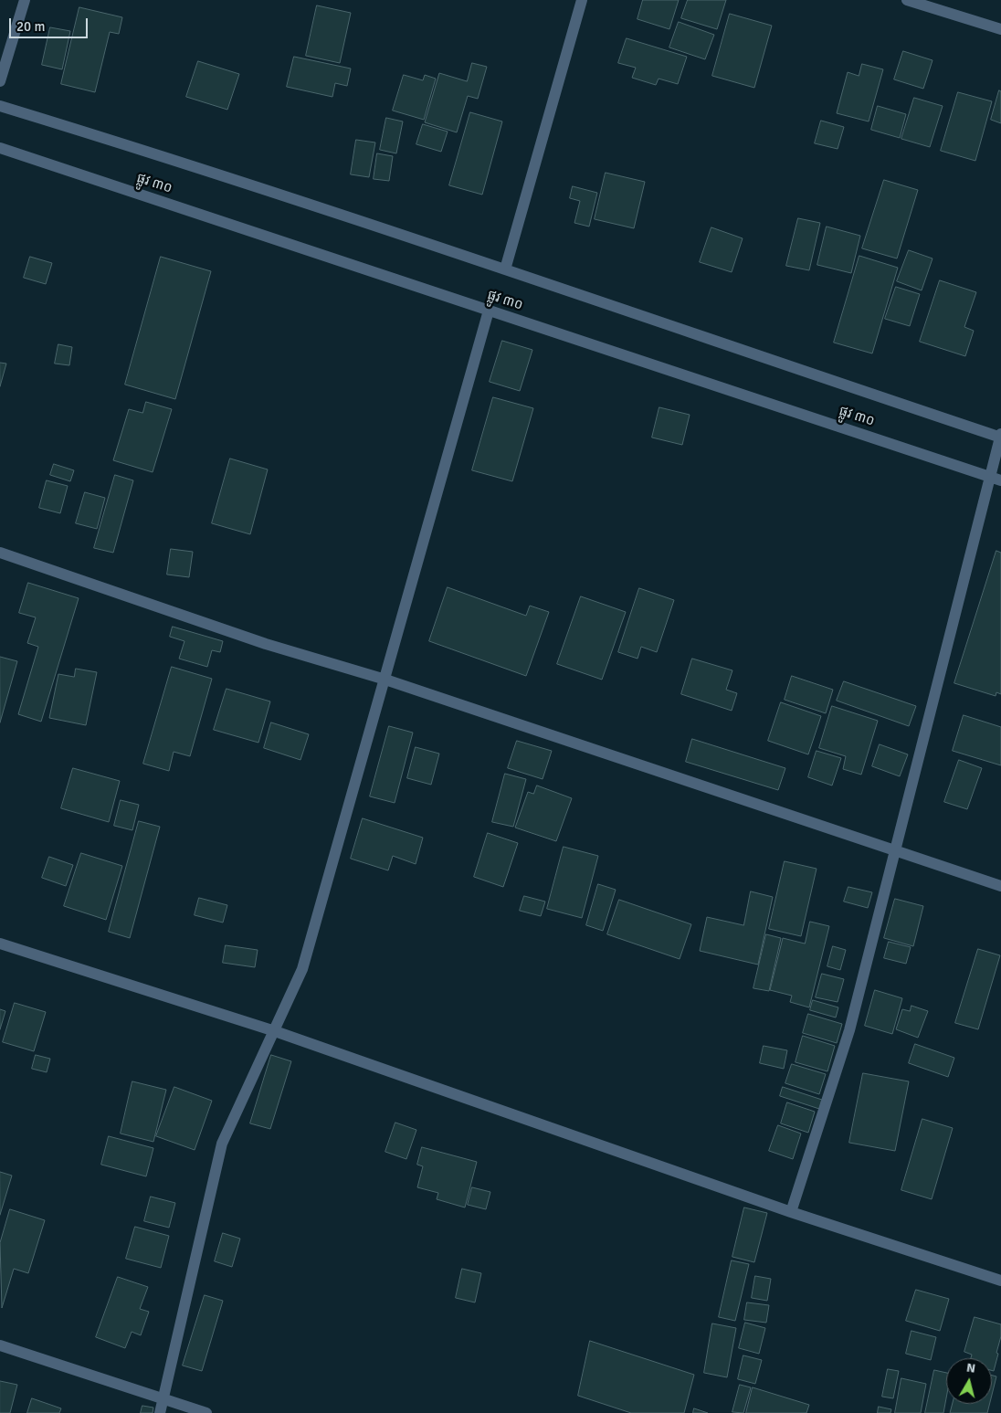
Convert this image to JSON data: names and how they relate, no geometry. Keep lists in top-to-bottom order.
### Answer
{
  "streets": {
    "street": ["ផ្លូវ ៣០"]
  },
  "scale_bar": "20 m",
  "north": "top"
}
